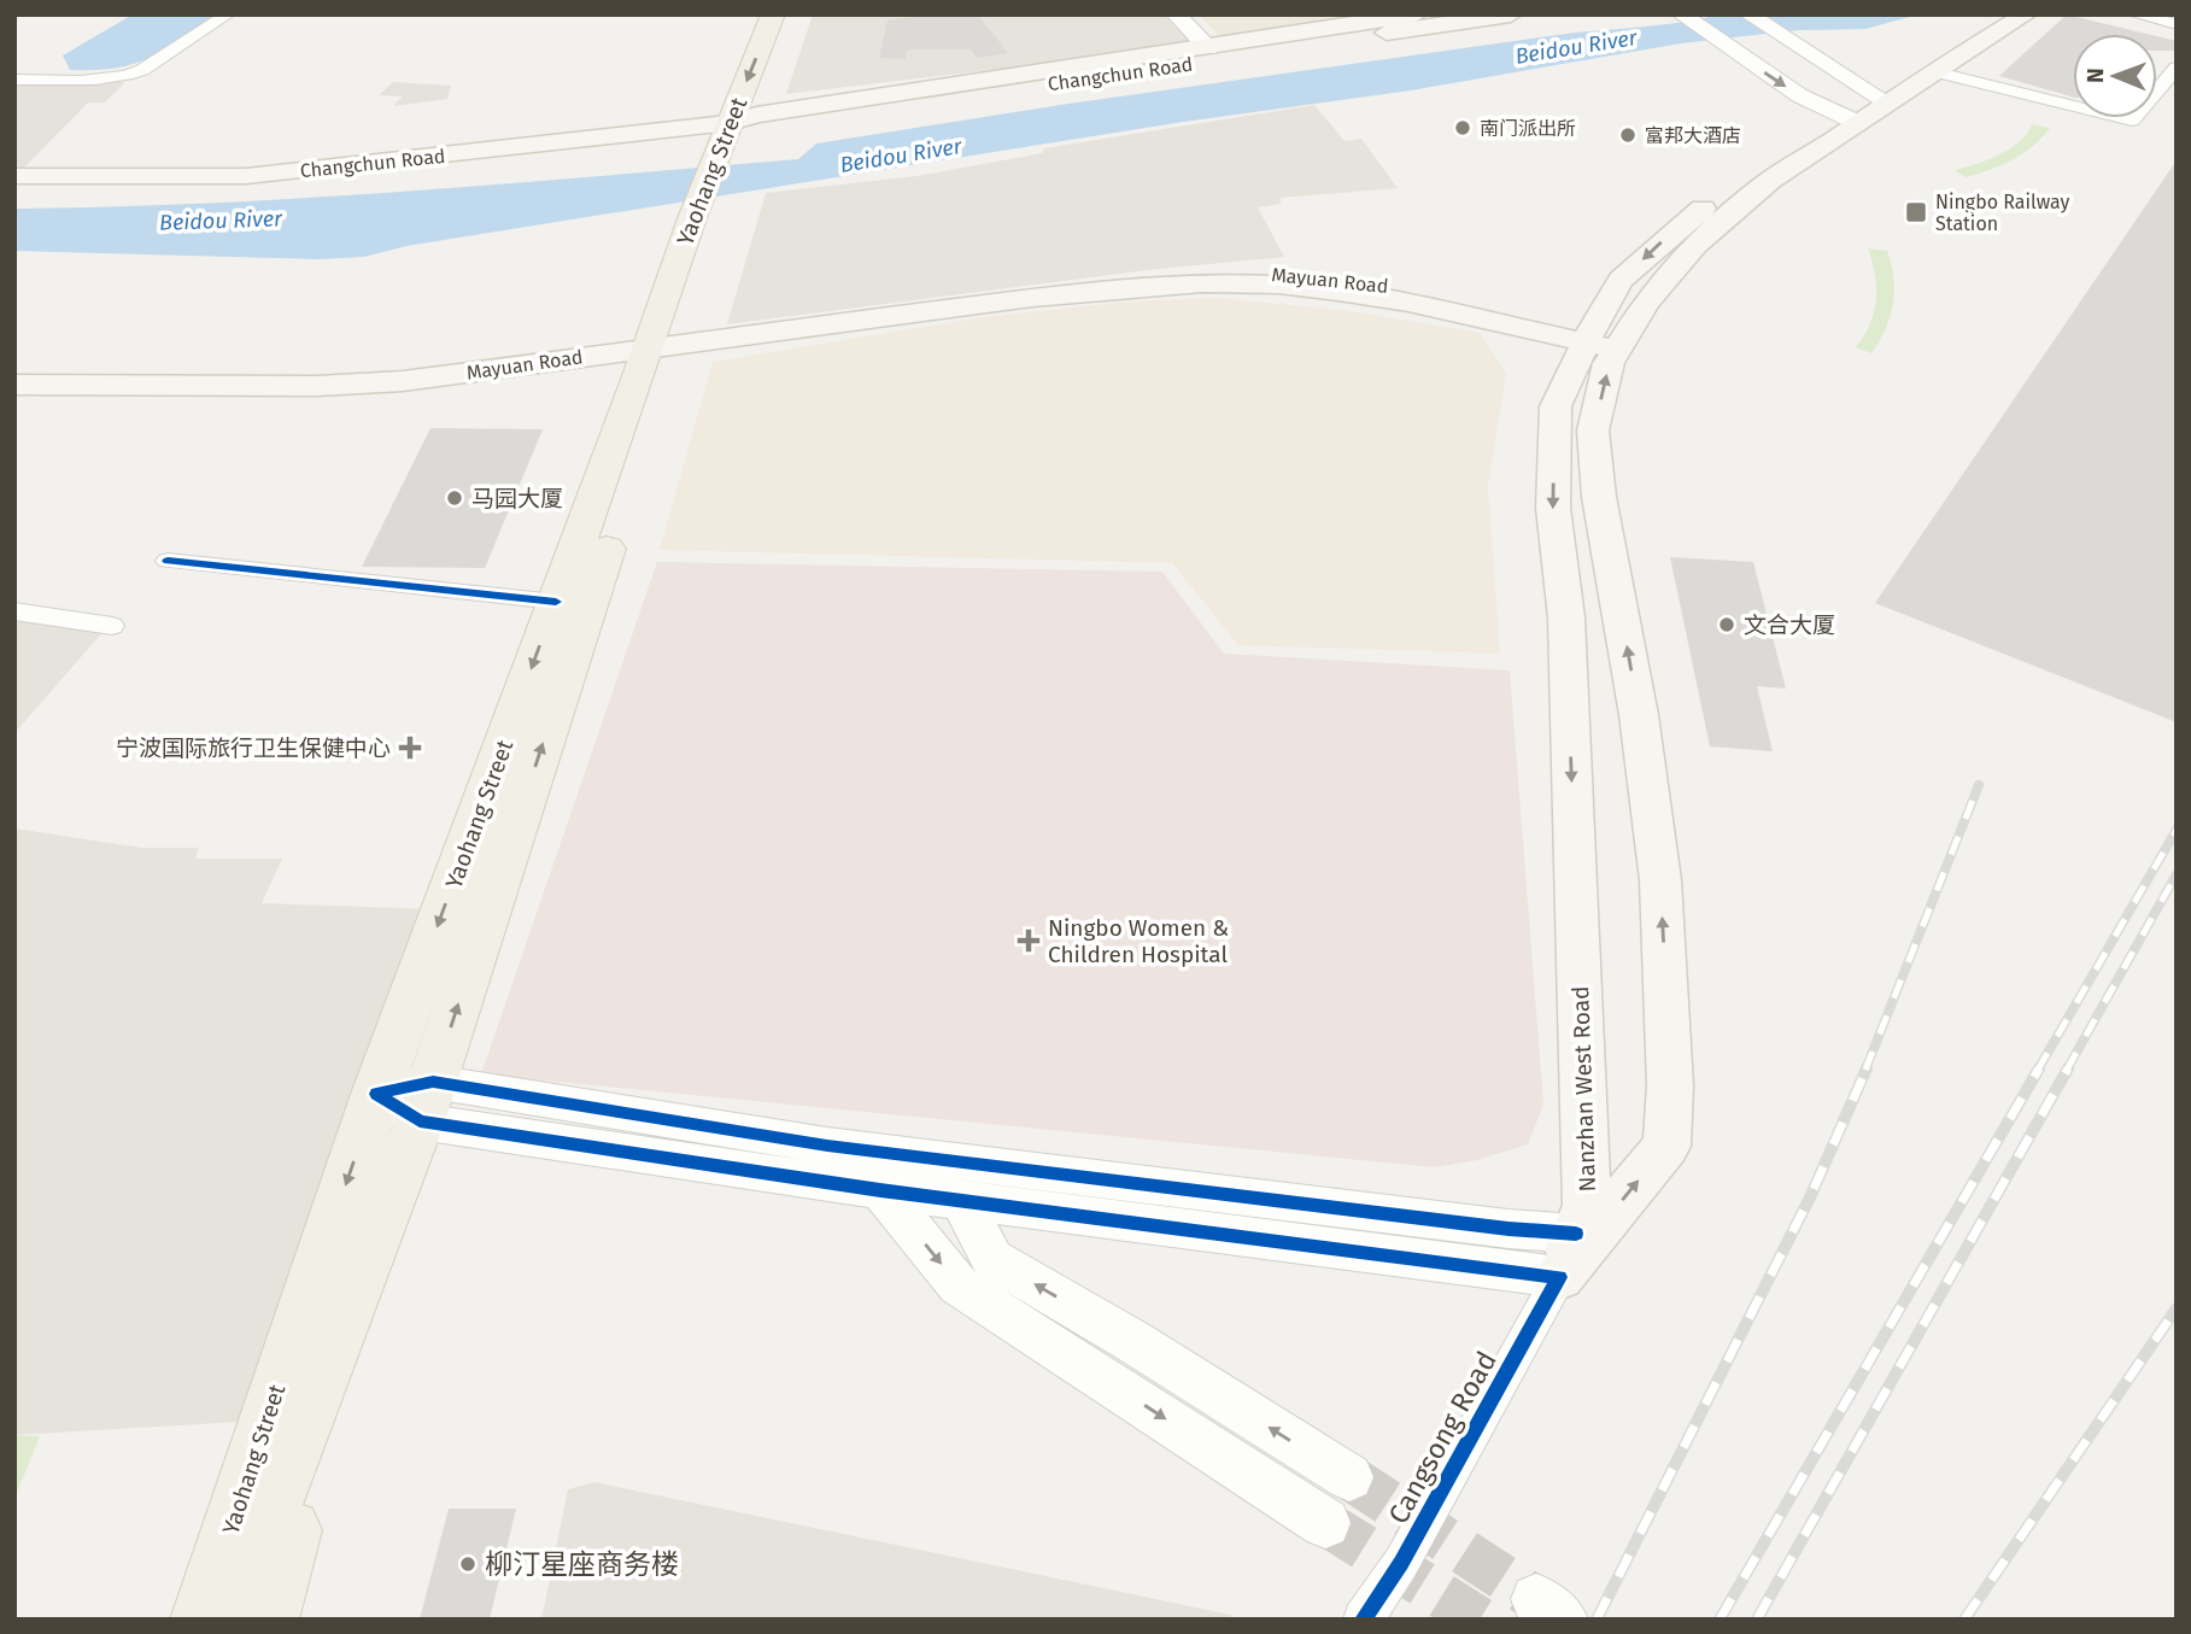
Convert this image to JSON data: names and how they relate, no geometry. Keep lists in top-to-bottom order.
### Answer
{
  "streets": {
    "main road": [
      "Changchun Road",
      "Yaohang Street",
      "Mayuan Road",
      "Nanzhan West Road"
    ],
    "street": ["Cangsong Road"]
  },
  "crossings": [
    ["Changchun Road", "Yaohang Street"],
    ["Yaohang Street", "Mayuan Road"],
    ["Mayuan Road", "Nanzhan West Road"],
    ["Nanzhan West Road", "Cangsong Road"]
  ],
  "water": ["Beidou River"],
  "places": {
    "other": [
      "南门派出所",
      "富邦大酒店",
      "马园大厦",
      "文合大厦",
      "柳汀星座商务楼"
    ],
    "transit": ["Ningbo Railway Station"],
    "health": ["宁波国际旅行卫生保健中心", "Ningbo Women & Children Hospital"]
  },
  "north": "left"
}
